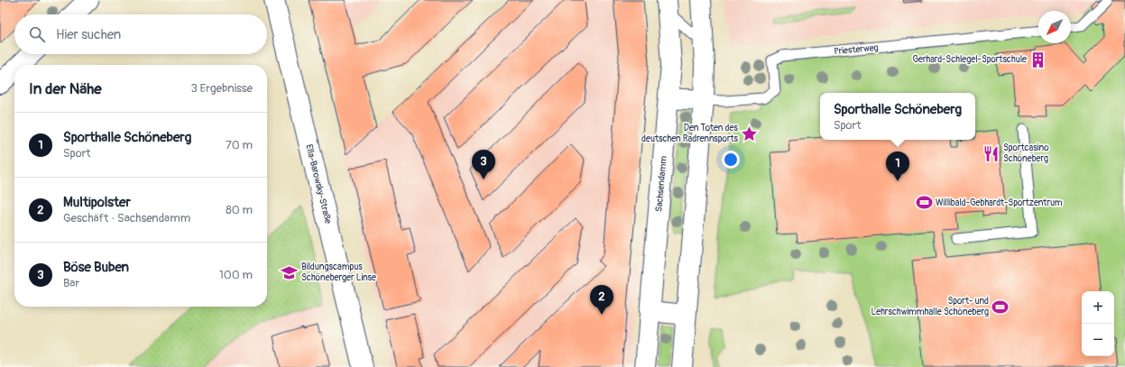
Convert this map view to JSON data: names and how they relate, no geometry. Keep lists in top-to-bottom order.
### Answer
{
  "streets": {
    "main road": ["Ella-Barowsky-Straße", "Sachsendamm"],
    "lane": ["Priesterweg"]
  },
  "places": {
    "building": ["Gerhard-Schlegel-Sportschule"],
    "place": ["Den Toten des deutschen Radrennsports"],
    "restaurant": ["Sportcasino Schöneberg"],
    "sports": ["Willibald-Gebhardt-Sportzentrum", "Sport- und Lehrschwimmhalle Schöneberg"],
    "school or university": ["Bildungscampus Schöneberger Linse"]
  },
  "north": "bottom left",
  "page": {
    "search": "Hier suchen",
    "heading": ["In der Nähe", "3 Ergebnisse"],
    "popup": ["Sporthalle Schöneberg", "Sport"],
    "list": [
      {
        "mark": "1",
        "name": "Sporthalle Schöneberg",
        "note": "Sport",
        "value": "70 m"
      },
      {
        "mark": "2",
        "name": "Multipolster",
        "note": "Geschäft · Sachsendamm",
        "value": "80 m"
      },
      {
        "mark": "3",
        "name": "Böse Buben",
        "note": "Bar",
        "value": "100 m"
      }
    ],
    "pins": ["3", "1", "2"],
    "map_buttons": ["+", "−"]
  }
}
